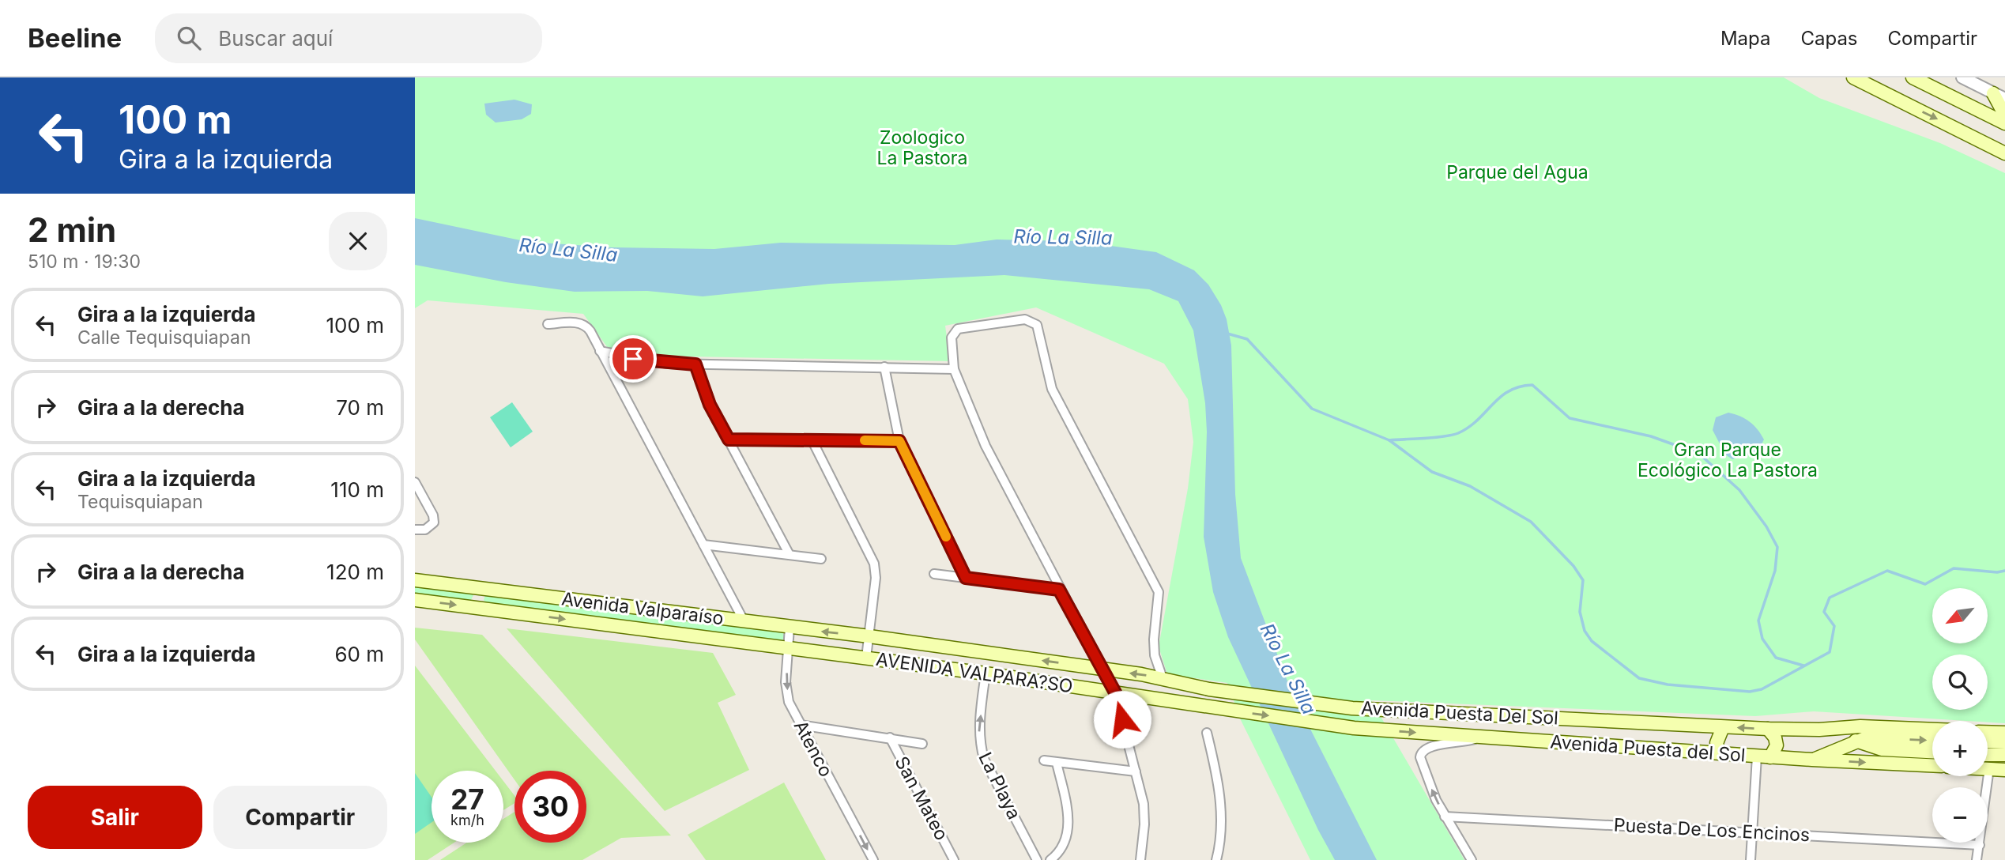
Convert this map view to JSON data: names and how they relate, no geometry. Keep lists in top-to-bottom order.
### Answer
{
  "streets": {
    "main road": [
      "Avenida Valparaíso",
      "AVENIDA VALPARA?SO",
      "Avenida Puesta Del Sol",
      "Avenida Puesta del Sol"
    ],
    "street": [
      "Atenco",
      "La Playa",
      "San Mateo",
      "Puesta De Los Encinos"
    ]
  },
  "crossings": [
    ["Avenida Valparaíso", "AVENIDA VALPARA?SO"],
    ["Avenida Valparaíso", "Atenco"],
    ["AVENIDA VALPARA?SO", "Avenida Puesta Del Sol"],
    ["AVENIDA VALPARA?SO", "La Playa"],
    ["Avenida Puesta Del Sol", "Avenida Puesta del Sol"]
  ],
  "one_way": ["Atenco", "La Playa"],
  "water": ["Río La Silla"],
  "parks": ["Zoologico La Pastora", "Parque del Agua", "Gran Parque Ecológico La Pastora"],
  "north": "bottom left",
  "page": {
    "header": "Beeline",
    "search": "Buscar aquí",
    "nav": ["Mapa", "Capas", "Compartir"],
    "turn": ["100 m", "Gira a la izquierda"],
    "heading": ["2 min", "510 m · 19:30"],
    "list": [
      {
        "name": "Gira a la izquierda",
        "note": "Calle Tequisquiapan",
        "value": "100 m"
      },
      {
        "name": "Gira a la derecha",
        "value": "70 m"
      },
      {
        "name": "Gira a la izquierda",
        "note": "Tequisquiapan",
        "value": "110 m"
      },
      {
        "name": "Gira a la derecha",
        "value": "120 m"
      },
      {
        "name": "Gira a la izquierda",
        "value": "60 m"
      }
    ],
    "map_buttons": ["+", "−"],
    "speed": "27 km/h",
    "limit": "30",
    "buttons": ["Salir", "Compartir"]
  }
}
